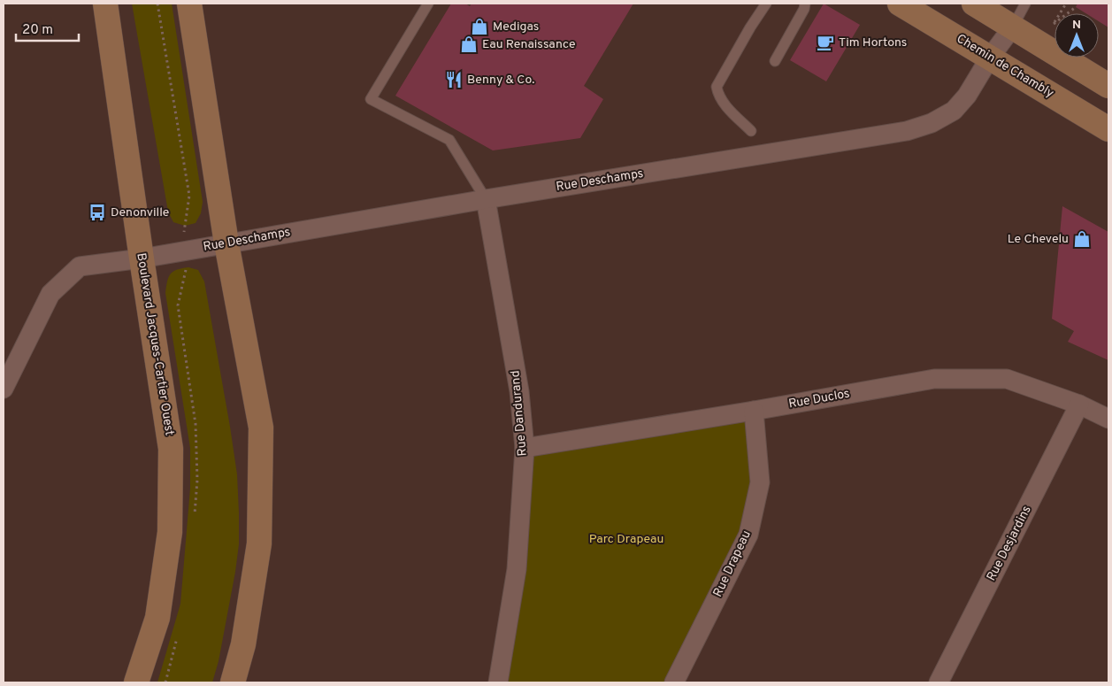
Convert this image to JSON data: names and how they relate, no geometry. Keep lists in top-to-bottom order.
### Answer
{
  "streets": {
    "main road": ["Chemin de Chambly", "Boulevard Jacques-Cartier Ouest"],
    "street": [
      "Rue Deschamps",
      "Rue Duclos",
      "Rue Dandurand",
      "Rue Desjardins",
      "Rue Drapeau"
    ]
  },
  "crossings": [
    ["Chemin de Chambly", "Rue Deschamps"],
    ["Rue Deschamps", "Boulevard Jacques-Cartier Ouest"],
    ["Rue Deschamps", "Rue Dandurand"],
    ["Rue Duclos", "Rue Dandurand"],
    ["Rue Duclos", "Rue Desjardins"],
    ["Rue Duclos", "Rue Drapeau"]
  ],
  "parks": ["Parc Drapeau"],
  "places": {
    "shop": ["Medigas", "Eau Renaissance", "Le Chevelu"],
    "cafe": ["Tim Hortons"],
    "restaurant": ["Benny & Co."],
    "bus stop": ["Denonville"]
  },
  "scale_bar": "20 m",
  "north": "top"
}
